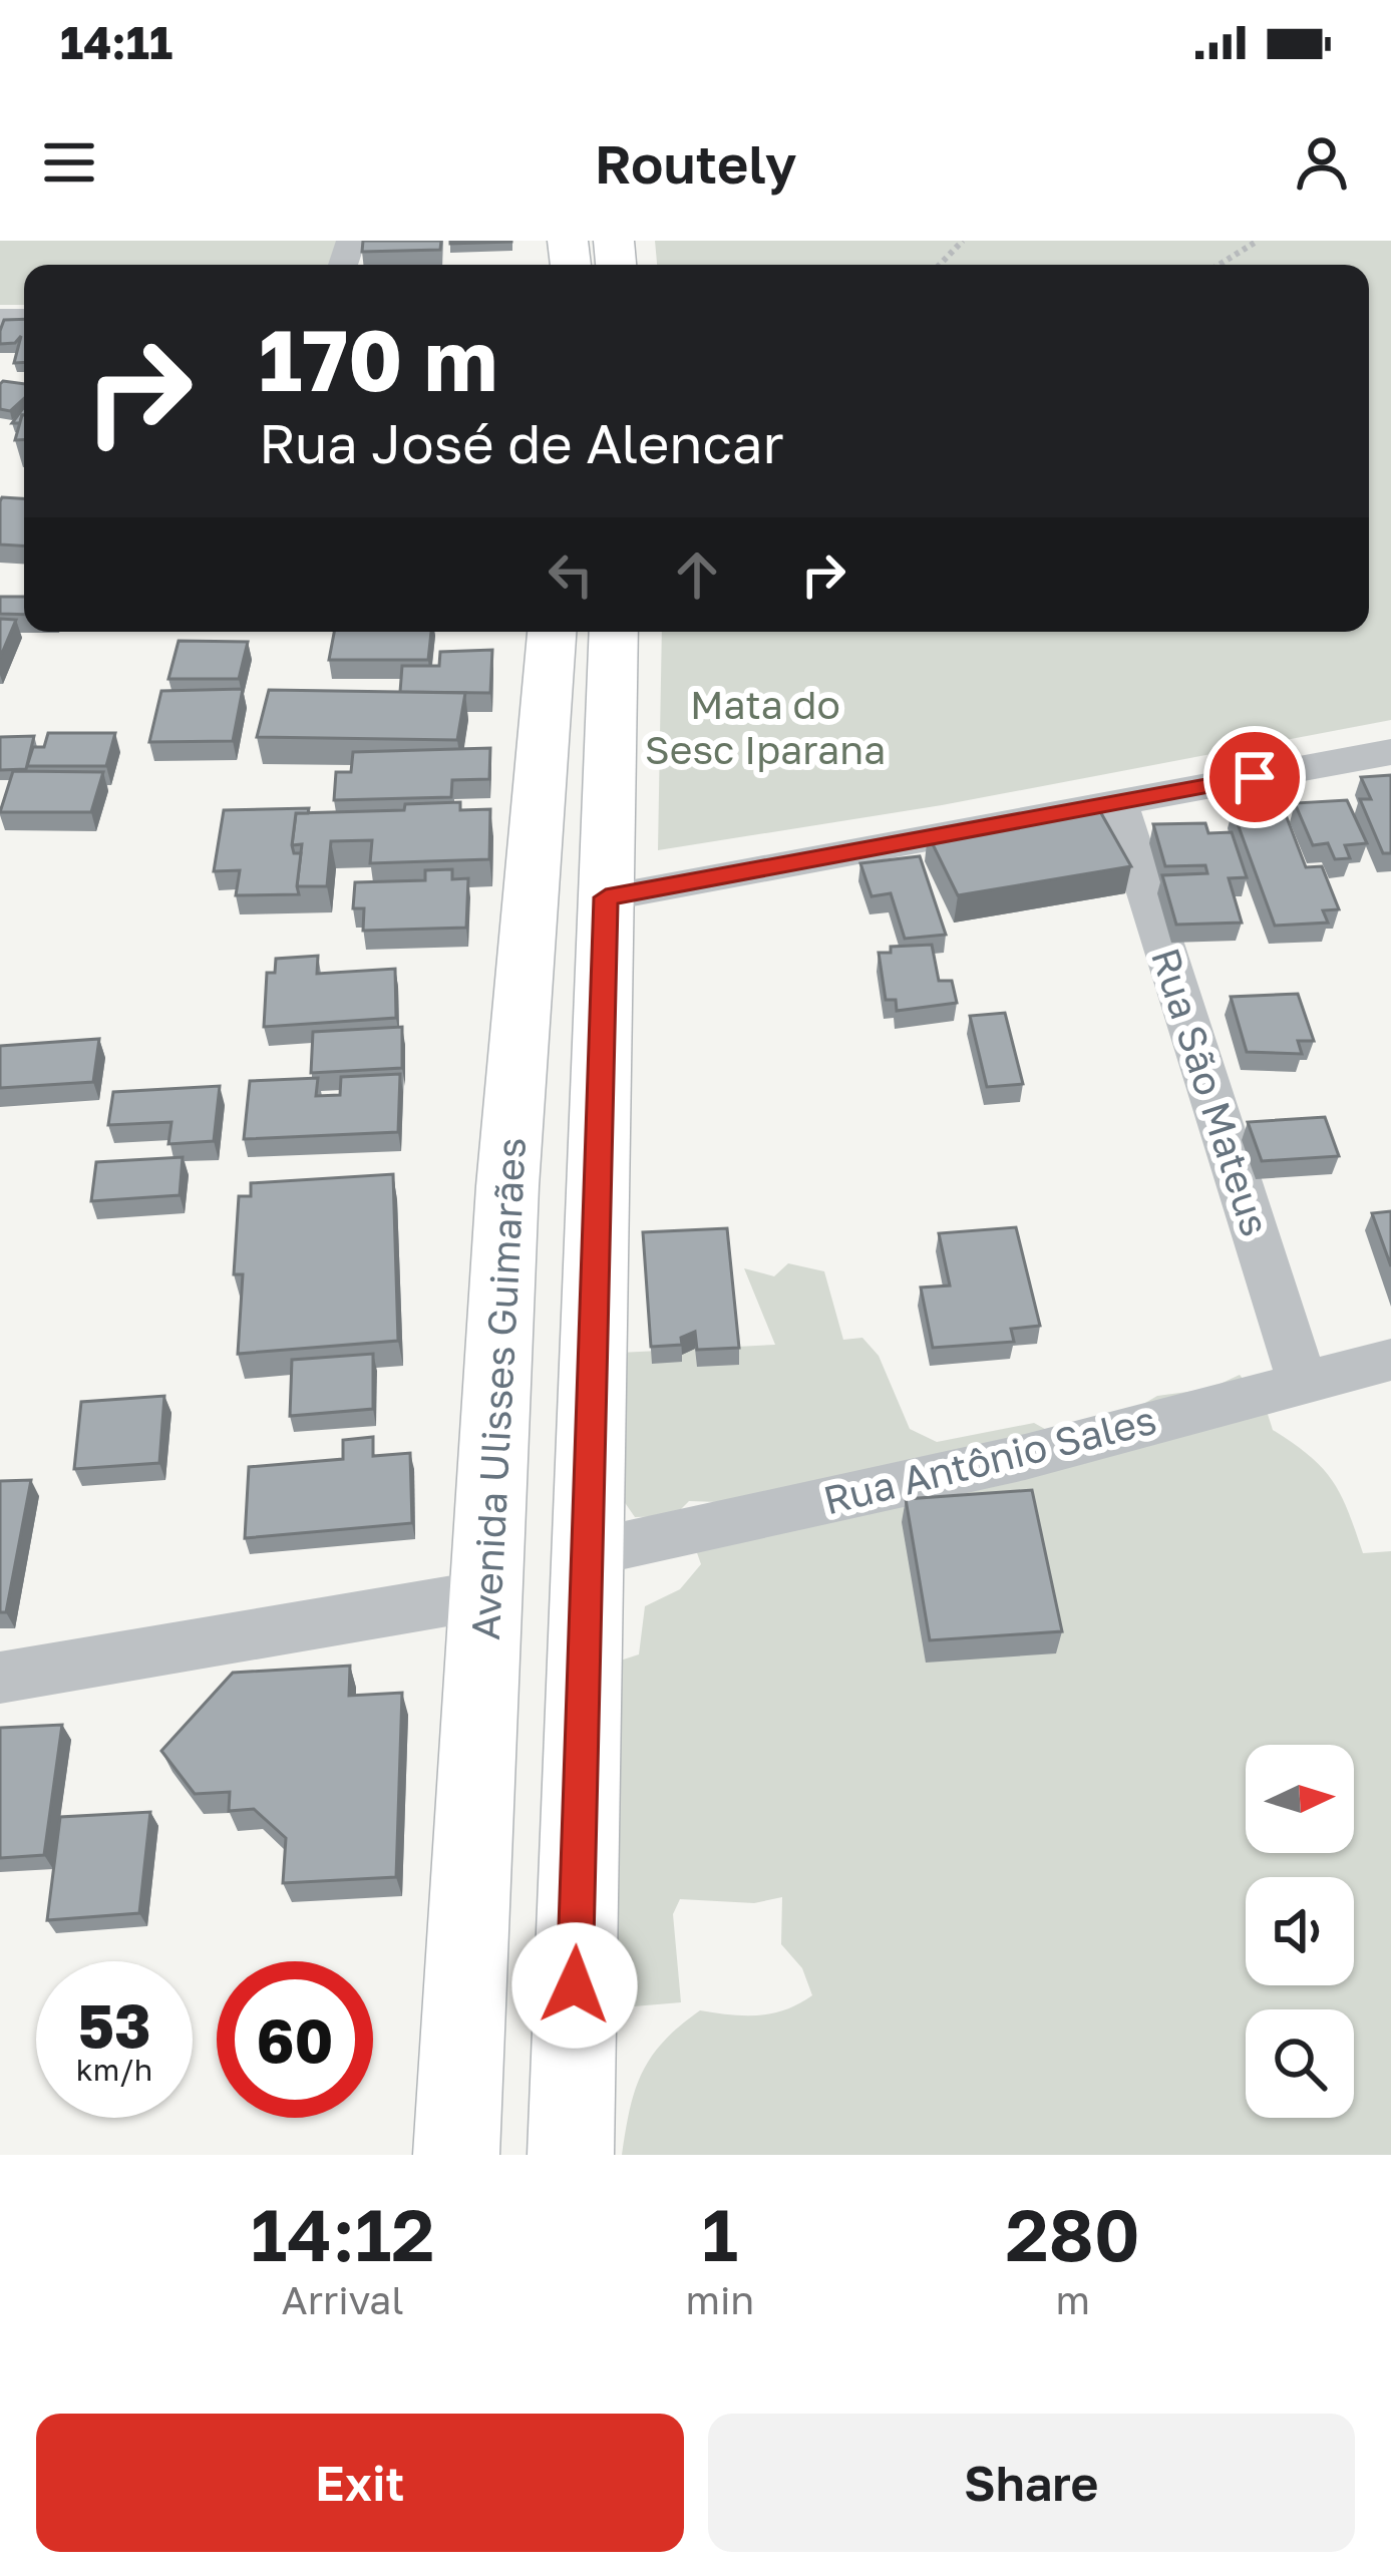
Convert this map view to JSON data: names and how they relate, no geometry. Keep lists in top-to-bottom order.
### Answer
{
  "streets": {
    "main road": ["Avenida Ulisses Guimarães"],
    "street": ["Rua São Mateus", "Rua Antônio Sales"]
  },
  "crossings": [
    ["Rua São Mateus", "Rua Antônio Sales"]
  ],
  "parks": ["Mata do Sesc Iparana"],
  "north": "right",
  "page": {
    "status": "14:11",
    "header": "Routely",
    "turn": ["170 m", "Rua José de Alencar"],
    "speed": "53 km/h",
    "limit": "60",
    "eta": [
      "14:12",
      "Arrival",
      "1",
      "min",
      "280",
      "m"
    ],
    "buttons": ["Exit", "Share"]
  }
}
